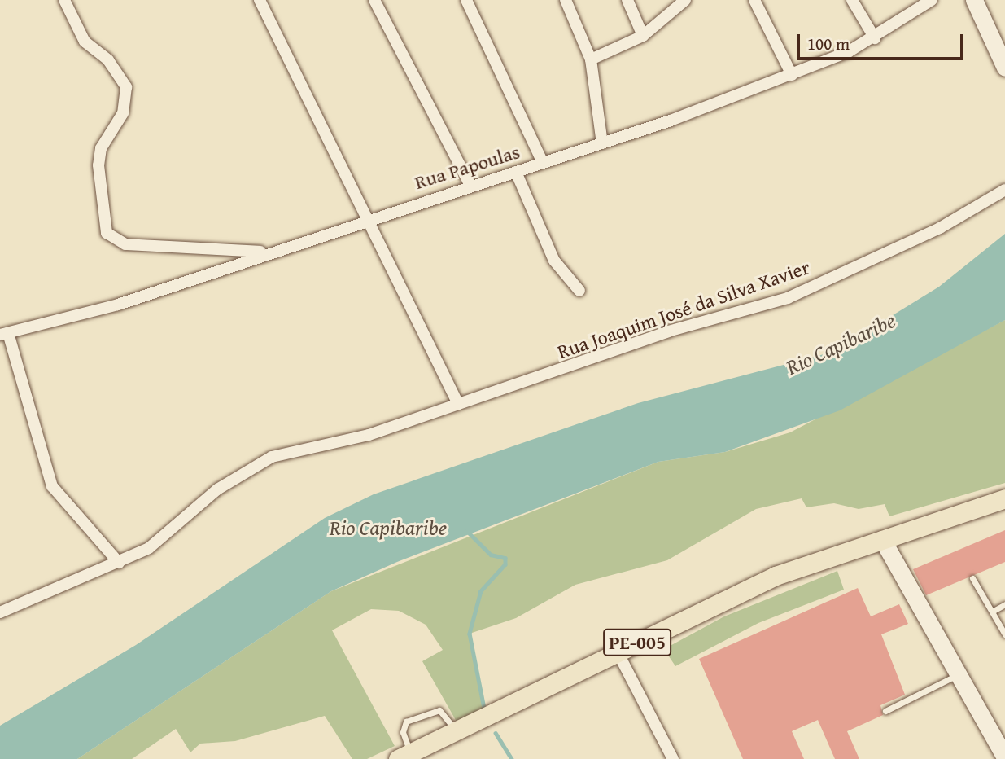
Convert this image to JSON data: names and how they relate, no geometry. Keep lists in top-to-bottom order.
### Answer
{
  "streets": {
    "main road": ["PE-005"],
    "street": ["Rua Papoulas", "Rua Joaquim José da Silva Xavier"]
  },
  "water": ["Rio Capibaribe"],
  "scale_bar": "100 m"
}
